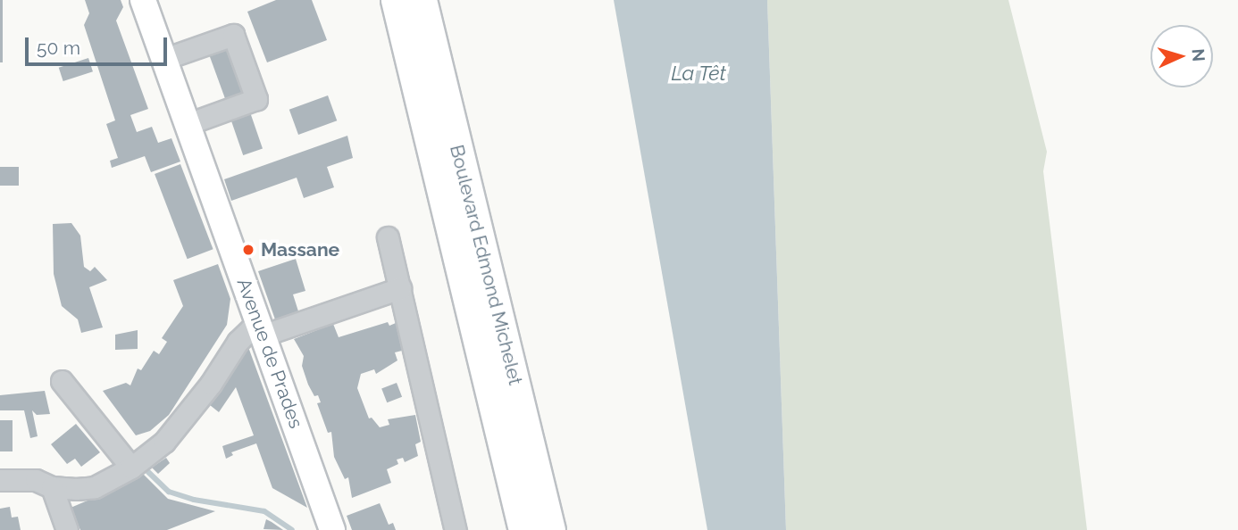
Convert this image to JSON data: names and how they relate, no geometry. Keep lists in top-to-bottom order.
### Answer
{
  "streets": {
    "highway": ["Boulevard Edmond Michelet"],
    "main road": ["Avenue de Prades"]
  },
  "water": ["La Têt"],
  "places": ["Massane"],
  "scale_bar": "50 m",
  "north": "right"
}
